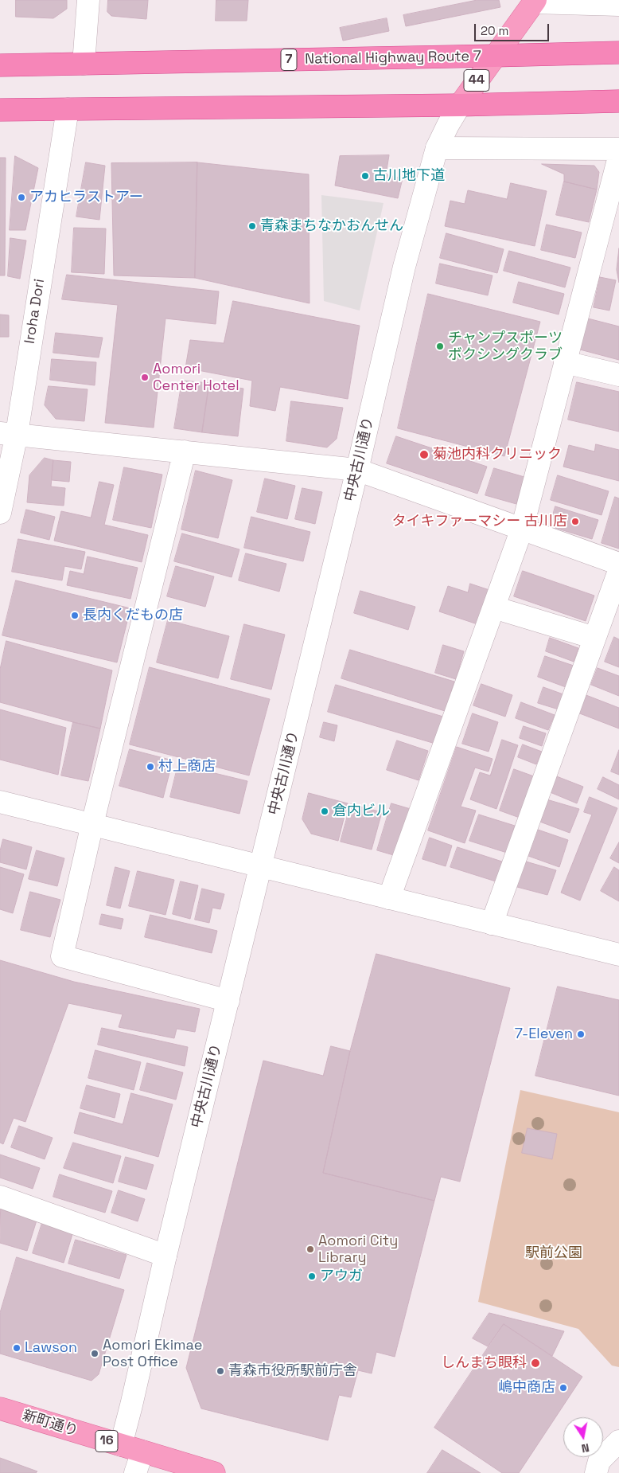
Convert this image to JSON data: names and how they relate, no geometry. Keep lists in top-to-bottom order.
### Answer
{
  "streets": {
    "highway": ["National Highway Route 7", "7"],
    "main road": ["44", "新町通り", "16"],
    "street": ["Iroha Dori", "中央古川通り"]
  },
  "crossings": [
    ["National Highway Route 7", "44"],
    ["44", "中央古川通り"],
    ["中央古川通り", "新町通り"]
  ],
  "parks": ["駅前公園"],
  "places": [
    "古川地下道",
    "アカヒラストアー",
    "青森まちなかおんせん",
    "チャンプスポーツ ボクシングクラブ",
    "Aomori Center Hotel",
    "菊池内科クリニック",
    "タイキファーマシー 古川店",
    "長内くだもの店",
    "村上商店",
    "倉内ビル",
    "7-Eleven",
    "Aomori City Library",
    "アウガ",
    "Lawson",
    "Aomori Ekimae Post Office",
    "しんまち眼科",
    "青森市役所駅前庁舎",
    "嶋中商店"
  ],
  "scale_bar": "20 m",
  "north": "bottom"
}
